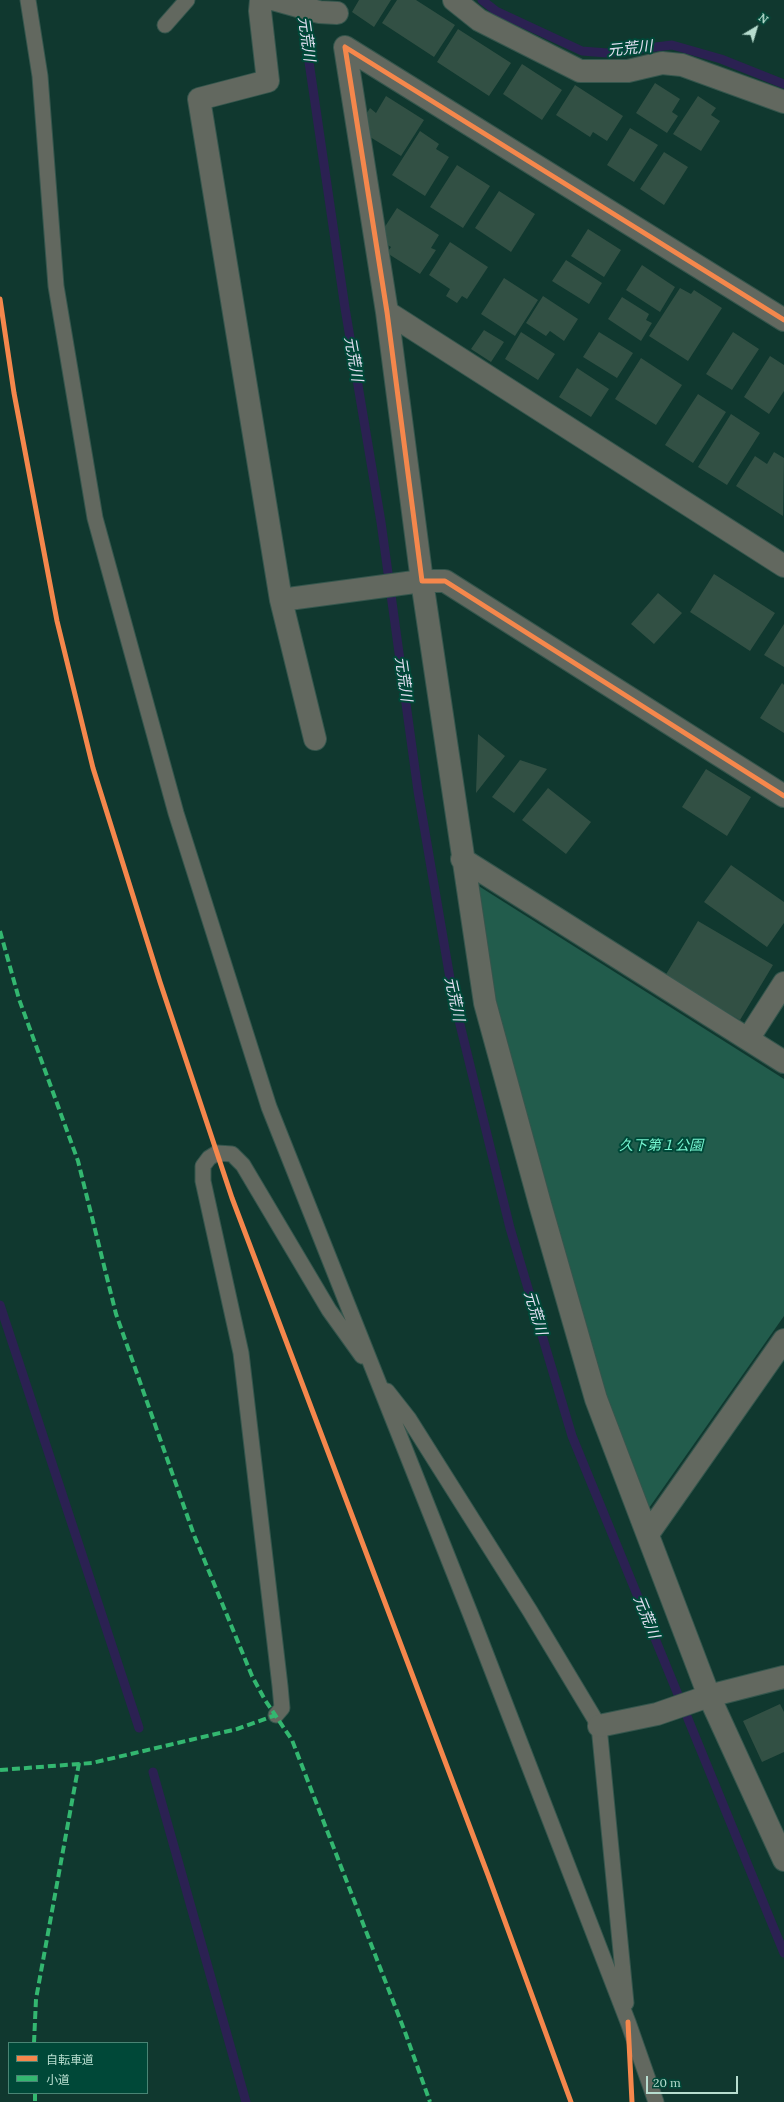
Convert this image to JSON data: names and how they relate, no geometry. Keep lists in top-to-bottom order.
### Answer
{
  "water": ["元荒川"],
  "parks": ["久下第１公園"],
  "legend": ["自転車道", "小道"],
  "scale_bar": "20 m",
  "north": "top right"
}
